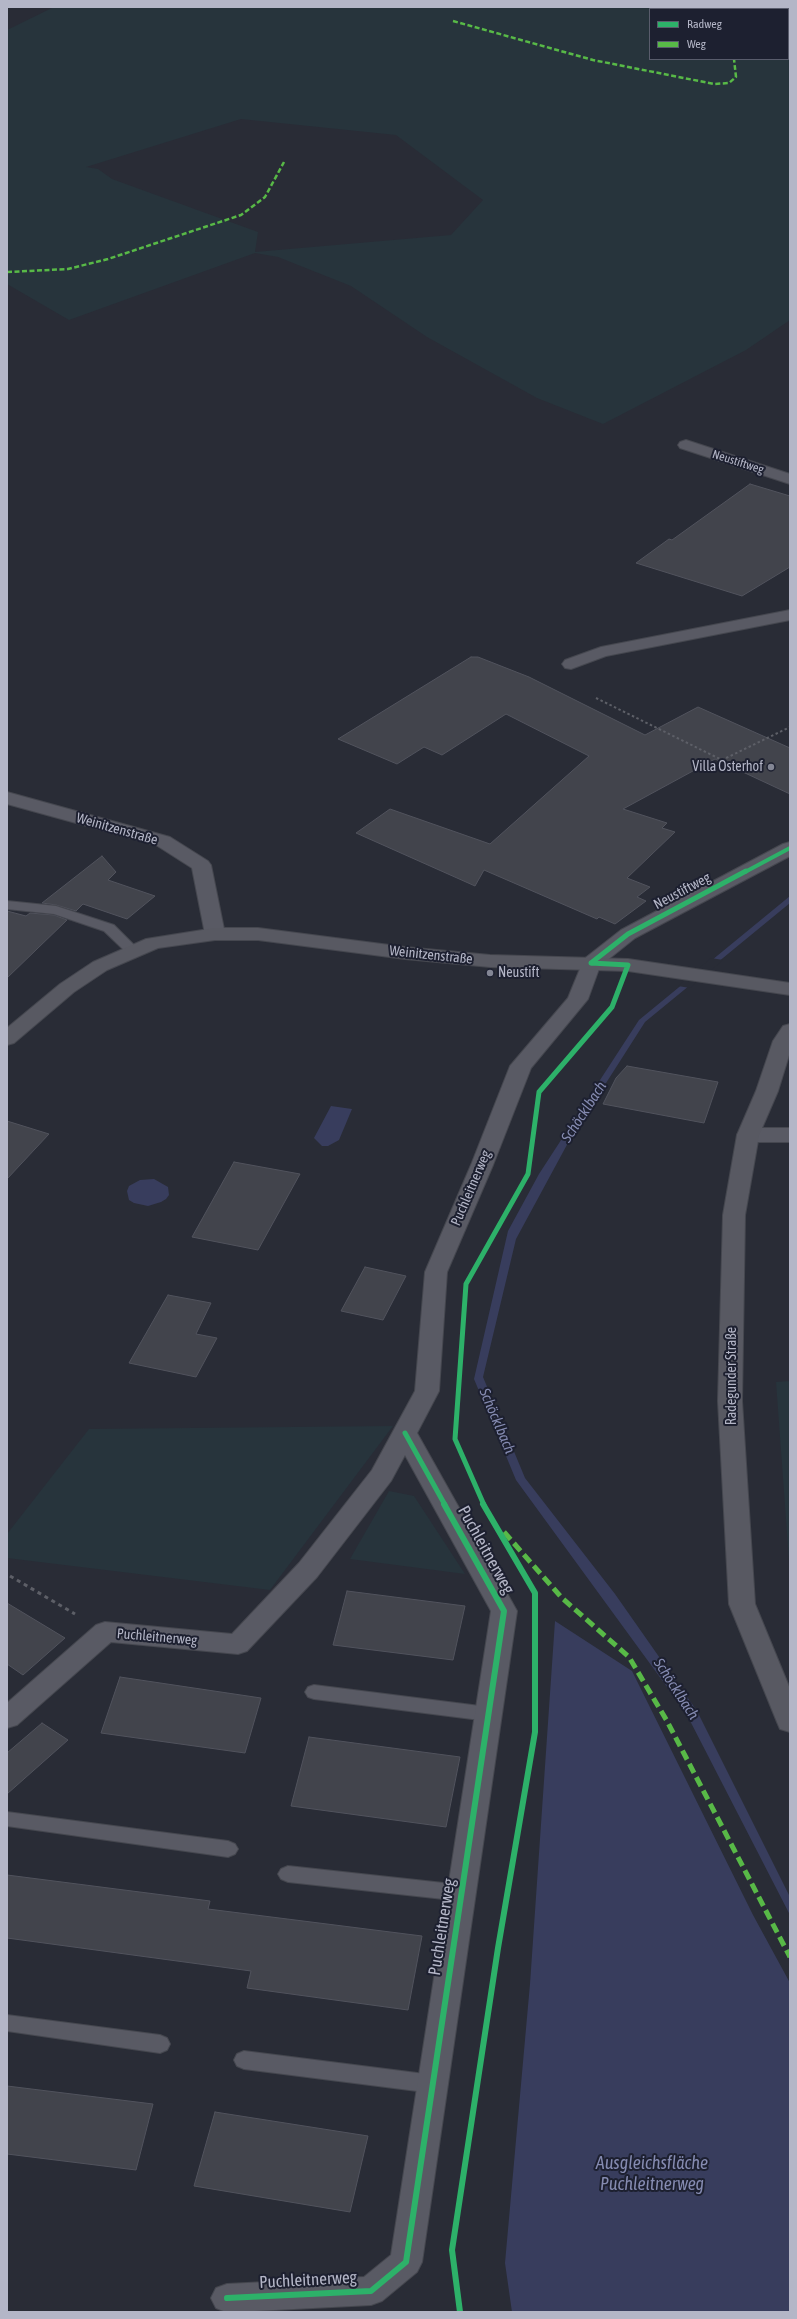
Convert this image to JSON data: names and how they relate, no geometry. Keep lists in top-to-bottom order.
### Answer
{
  "streets": {
    "main road": ["Weinitzenstraße", "Radegunder Straße"],
    "street": ["Neustiftweg", "Puchleitnerweg"]
  },
  "crossings": [
    ["Neustiftweg", "Weinitzenstraße"],
    ["Neustiftweg", "Puchleitnerweg"],
    ["Weinitzenstraße", "Puchleitnerweg"]
  ],
  "water": ["Schöcklbach", "Ausgleichsfläche Puchleitnerweg"],
  "places": ["Villa Osterhof", "Neustift"],
  "legend": ["Radweg", "Weg"]
}
